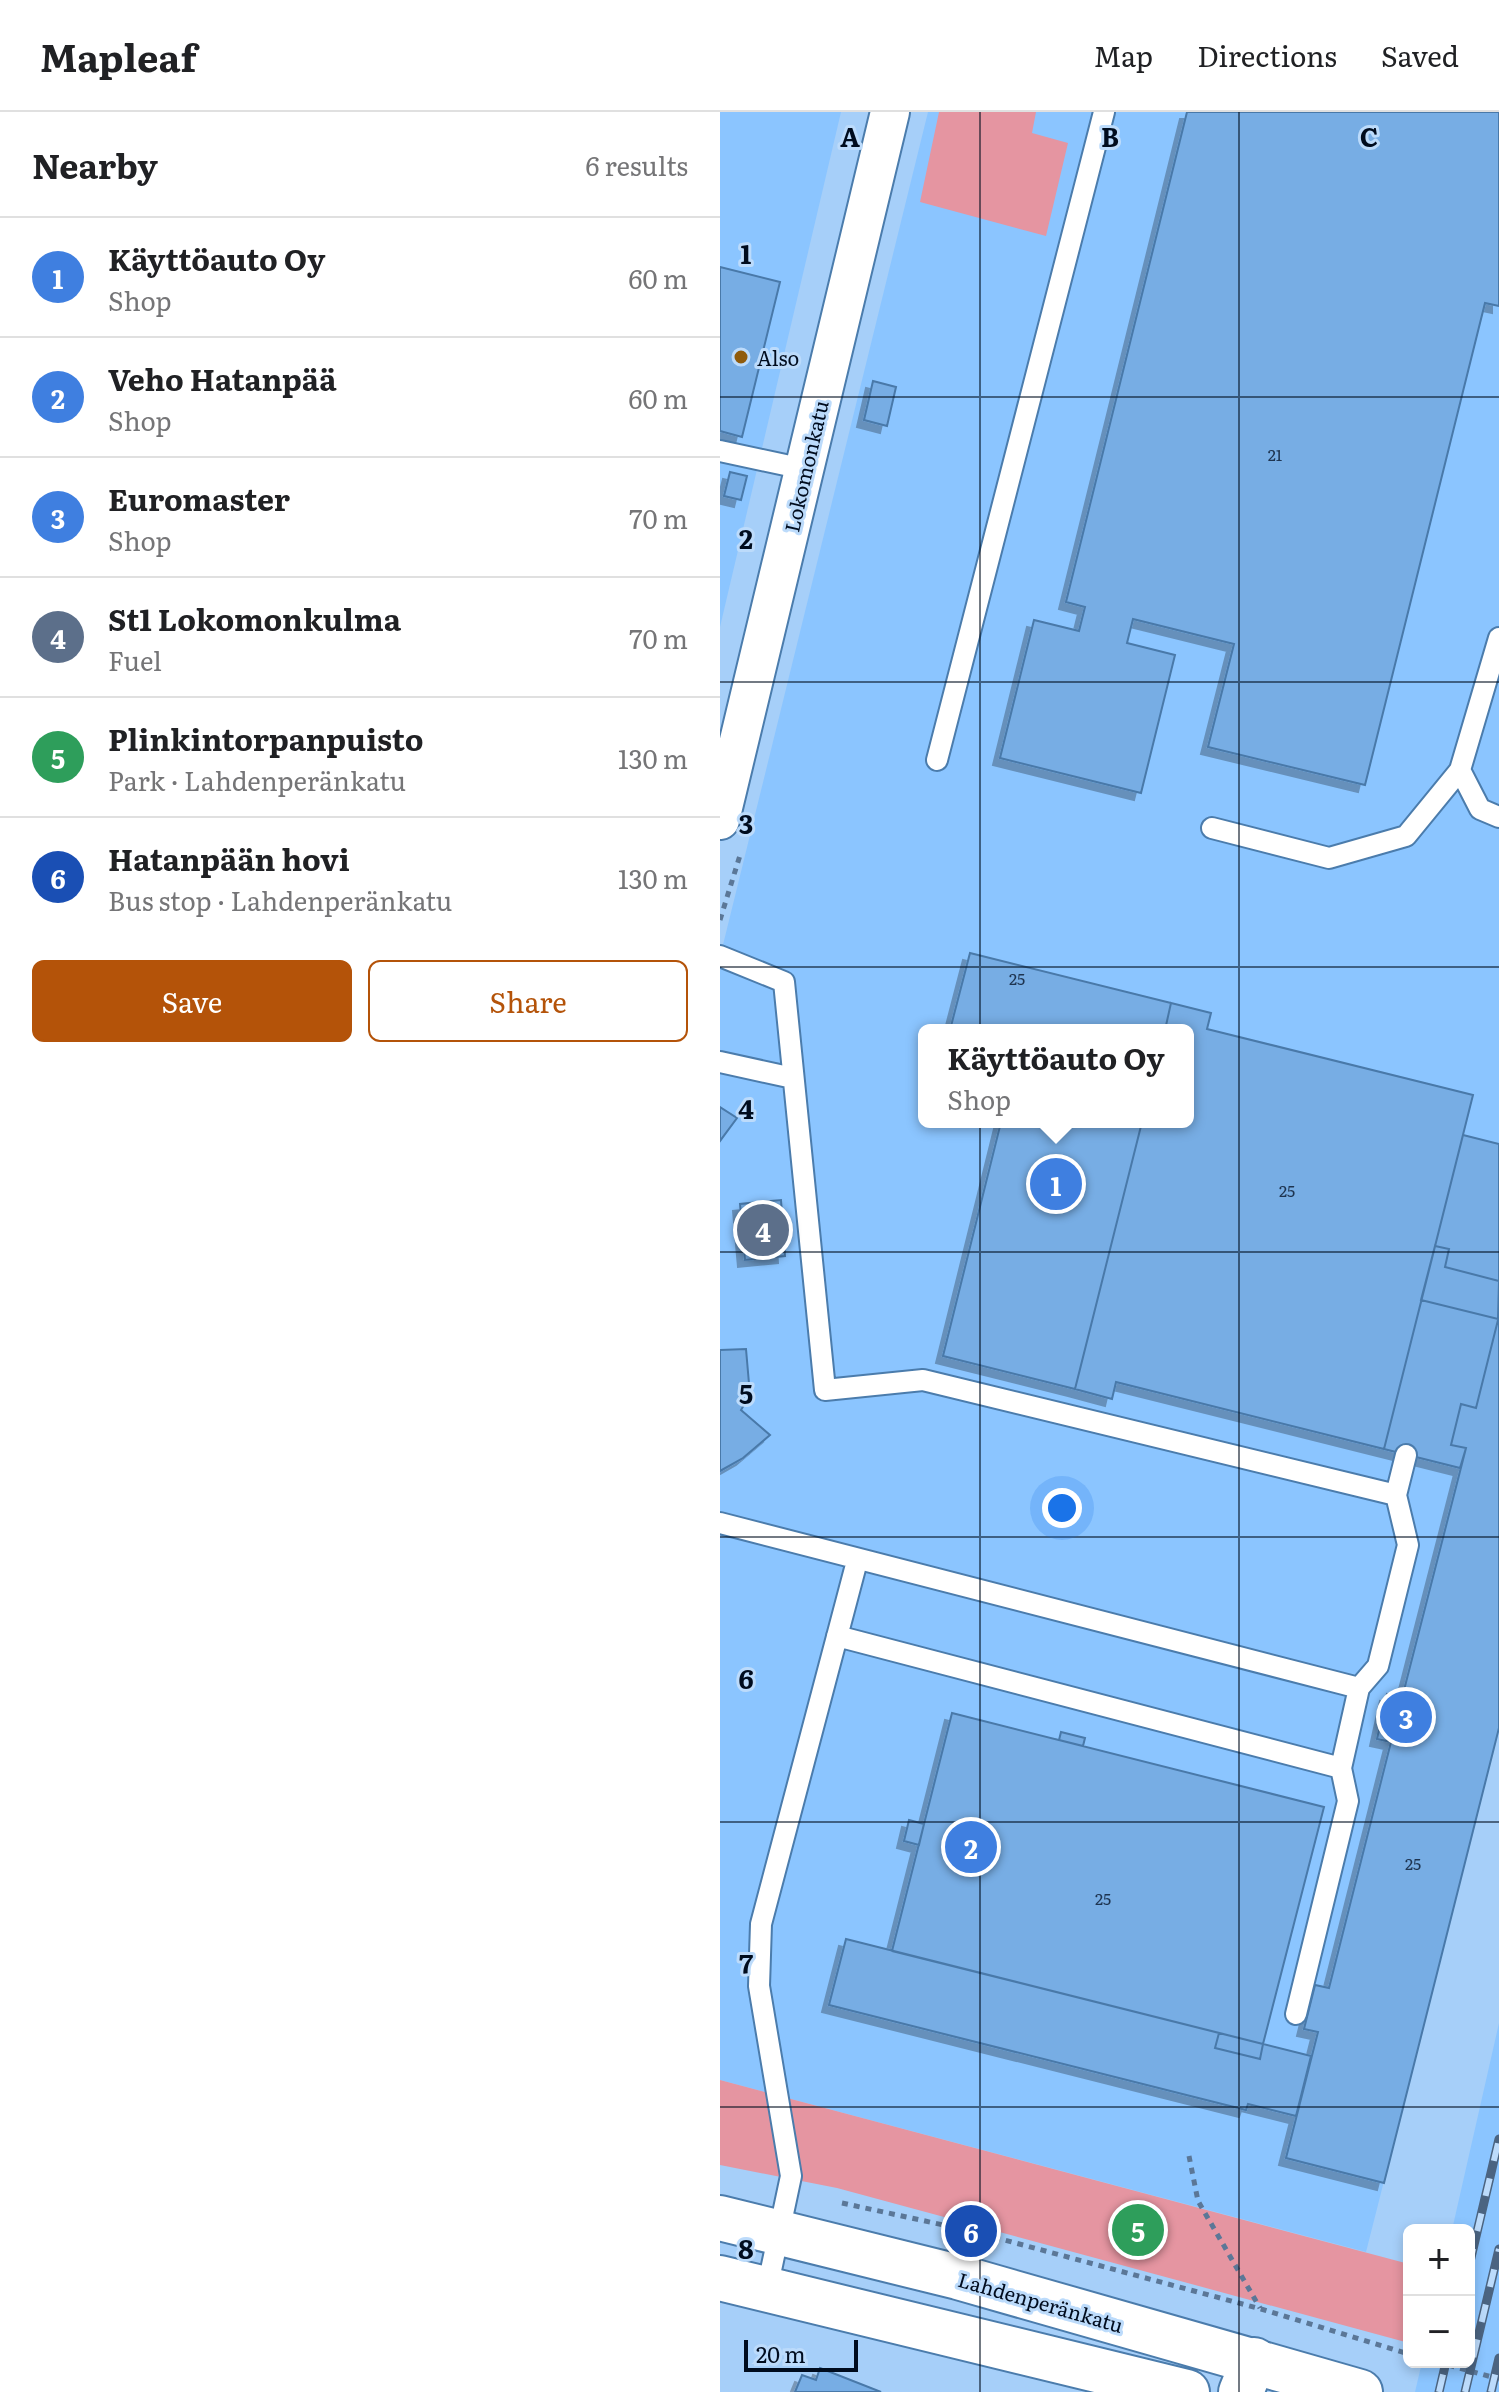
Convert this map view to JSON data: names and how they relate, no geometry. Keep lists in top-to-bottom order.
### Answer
{
  "streets": {
    "main road": ["Lahdenperänkatu"],
    "street": ["Lokomonkatu"]
  },
  "places": ["Also"],
  "house_numbers": [
    "21",
    "25",
    "25",
    "25",
    "25"
  ],
  "scale_bar": "20 m",
  "page": {
    "header": "Mapleaf",
    "nav": ["Map", "Directions", "Saved"],
    "heading": ["Nearby", "6 results"],
    "list": [
      {
        "mark": "1",
        "name": "Käyttöauto Oy",
        "note": "Shop",
        "value": "60 m"
      },
      {
        "mark": "2",
        "name": "Veho Hatanpää",
        "note": "Shop",
        "value": "60 m"
      },
      {
        "mark": "3",
        "name": "Euromaster",
        "note": "Shop",
        "value": "70 m"
      },
      {
        "mark": "4",
        "name": "St1 Lokomonkulma",
        "note": "Fuel",
        "value": "70 m"
      },
      {
        "mark": "5",
        "name": "Plinkintorpanpuisto",
        "note": "Park · Lahdenperänkatu",
        "value": "130 m"
      },
      {
        "mark": "6",
        "name": "Hatanpään hovi",
        "note": "Bus stop · Lahdenperänkatu",
        "value": "130 m"
      }
    ],
    "buttons": ["Save", "Share"],
    "popup": ["Käyttöauto Oy", "Shop"],
    "pins": [
      "1",
      "4",
      "3",
      "2",
      "5",
      "6"
    ],
    "map_buttons": ["+", "−"],
    "scale": "20 m"
  },
  "grid": {
    "columns": ["A", "B", "C"],
    "rows": [
      "1",
      "2",
      "3",
      "4",
      "5",
      "6",
      "7",
      "8"
    ]
  }
}
